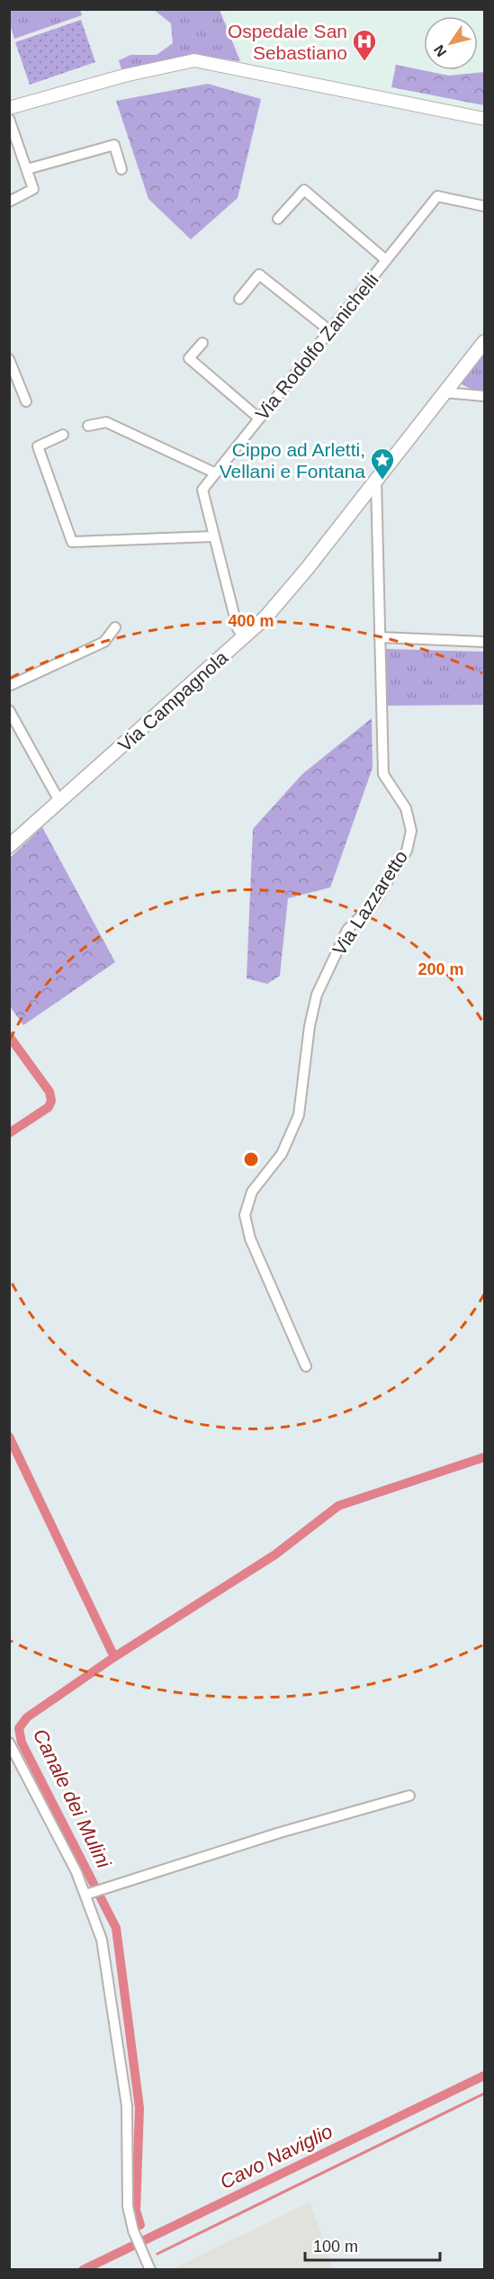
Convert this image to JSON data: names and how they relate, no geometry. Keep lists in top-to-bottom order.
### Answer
{
  "streets": {
    "main road": ["Via Campagnola"],
    "street": ["Via Rodolfo Zanichelli", "Via Lazzaretto"]
  },
  "crossings": [
    ["Via Rodolfo Zanichelli", "Via Campagnola"],
    ["Via Campagnola", "Via Lazzaretto"]
  ],
  "water": ["Canale dei Mulini", "Cavo Naviglio"],
  "places": {
    "hospital": ["Ospedale San Sebastiano"],
    "place": ["Cippo ad Arletti, Vellani e Fontana"]
  },
  "scale_bar": "100 m",
  "north": "bottom left",
  "rings": ["400 m", "200 m"]
}
